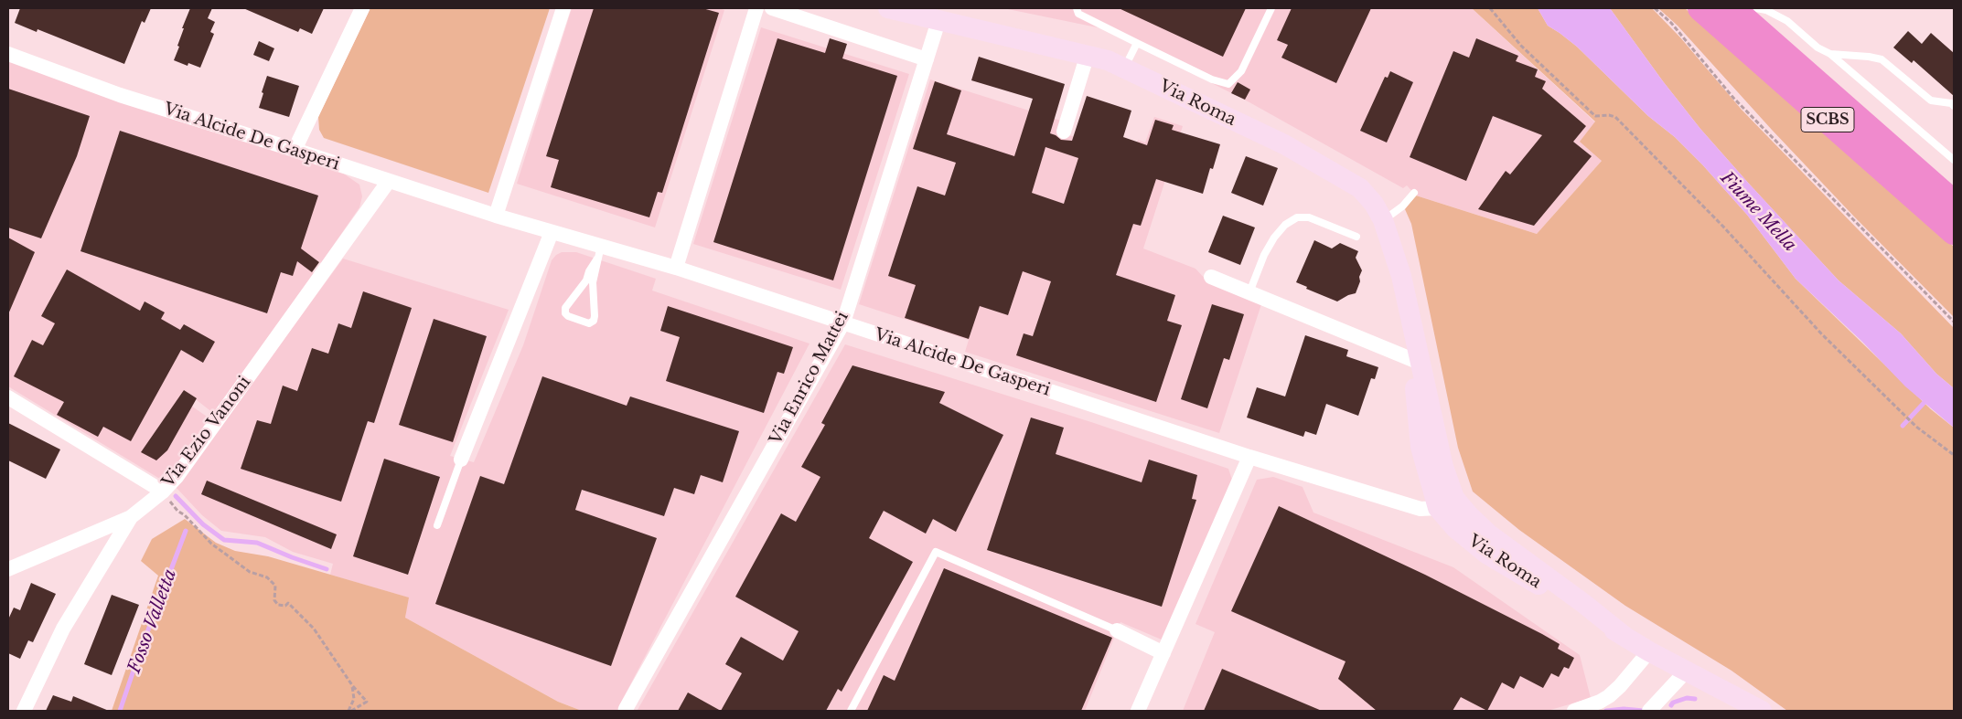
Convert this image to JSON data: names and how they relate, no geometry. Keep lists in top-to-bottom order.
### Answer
{
  "streets": {
    "highway": ["SCBS"],
    "street": [
      "Via Roma",
      "Via Alcide De Gasperi",
      "Via Enrico Mattei",
      "Via Ezio Vanoni"
    ]
  },
  "crossings": [
    ["Via Roma", "Via Alcide De Gasperi"],
    ["Via Roma", "Via Enrico Mattei"],
    ["Via Alcide De Gasperi", "Via Enrico Mattei"],
    ["Via Alcide De Gasperi", "Via Ezio Vanoni"]
  ],
  "water": ["Fiume Mella", "Fosso Valletta"]
}
